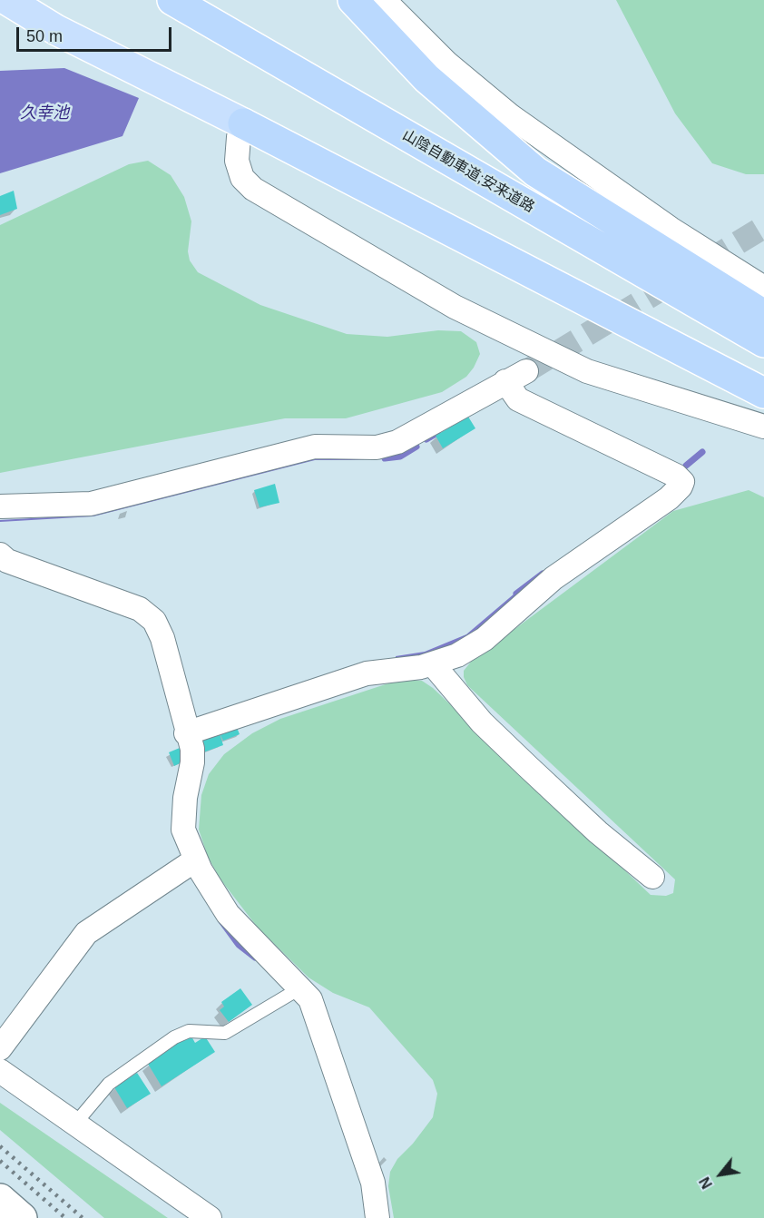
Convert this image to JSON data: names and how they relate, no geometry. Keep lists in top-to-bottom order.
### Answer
{
  "streets": {
    "highway": ["山陰自動車道;安来道路"]
  },
  "water": ["久幸池"],
  "scale_bar": "50 m",
  "north": "bottom left"
}
